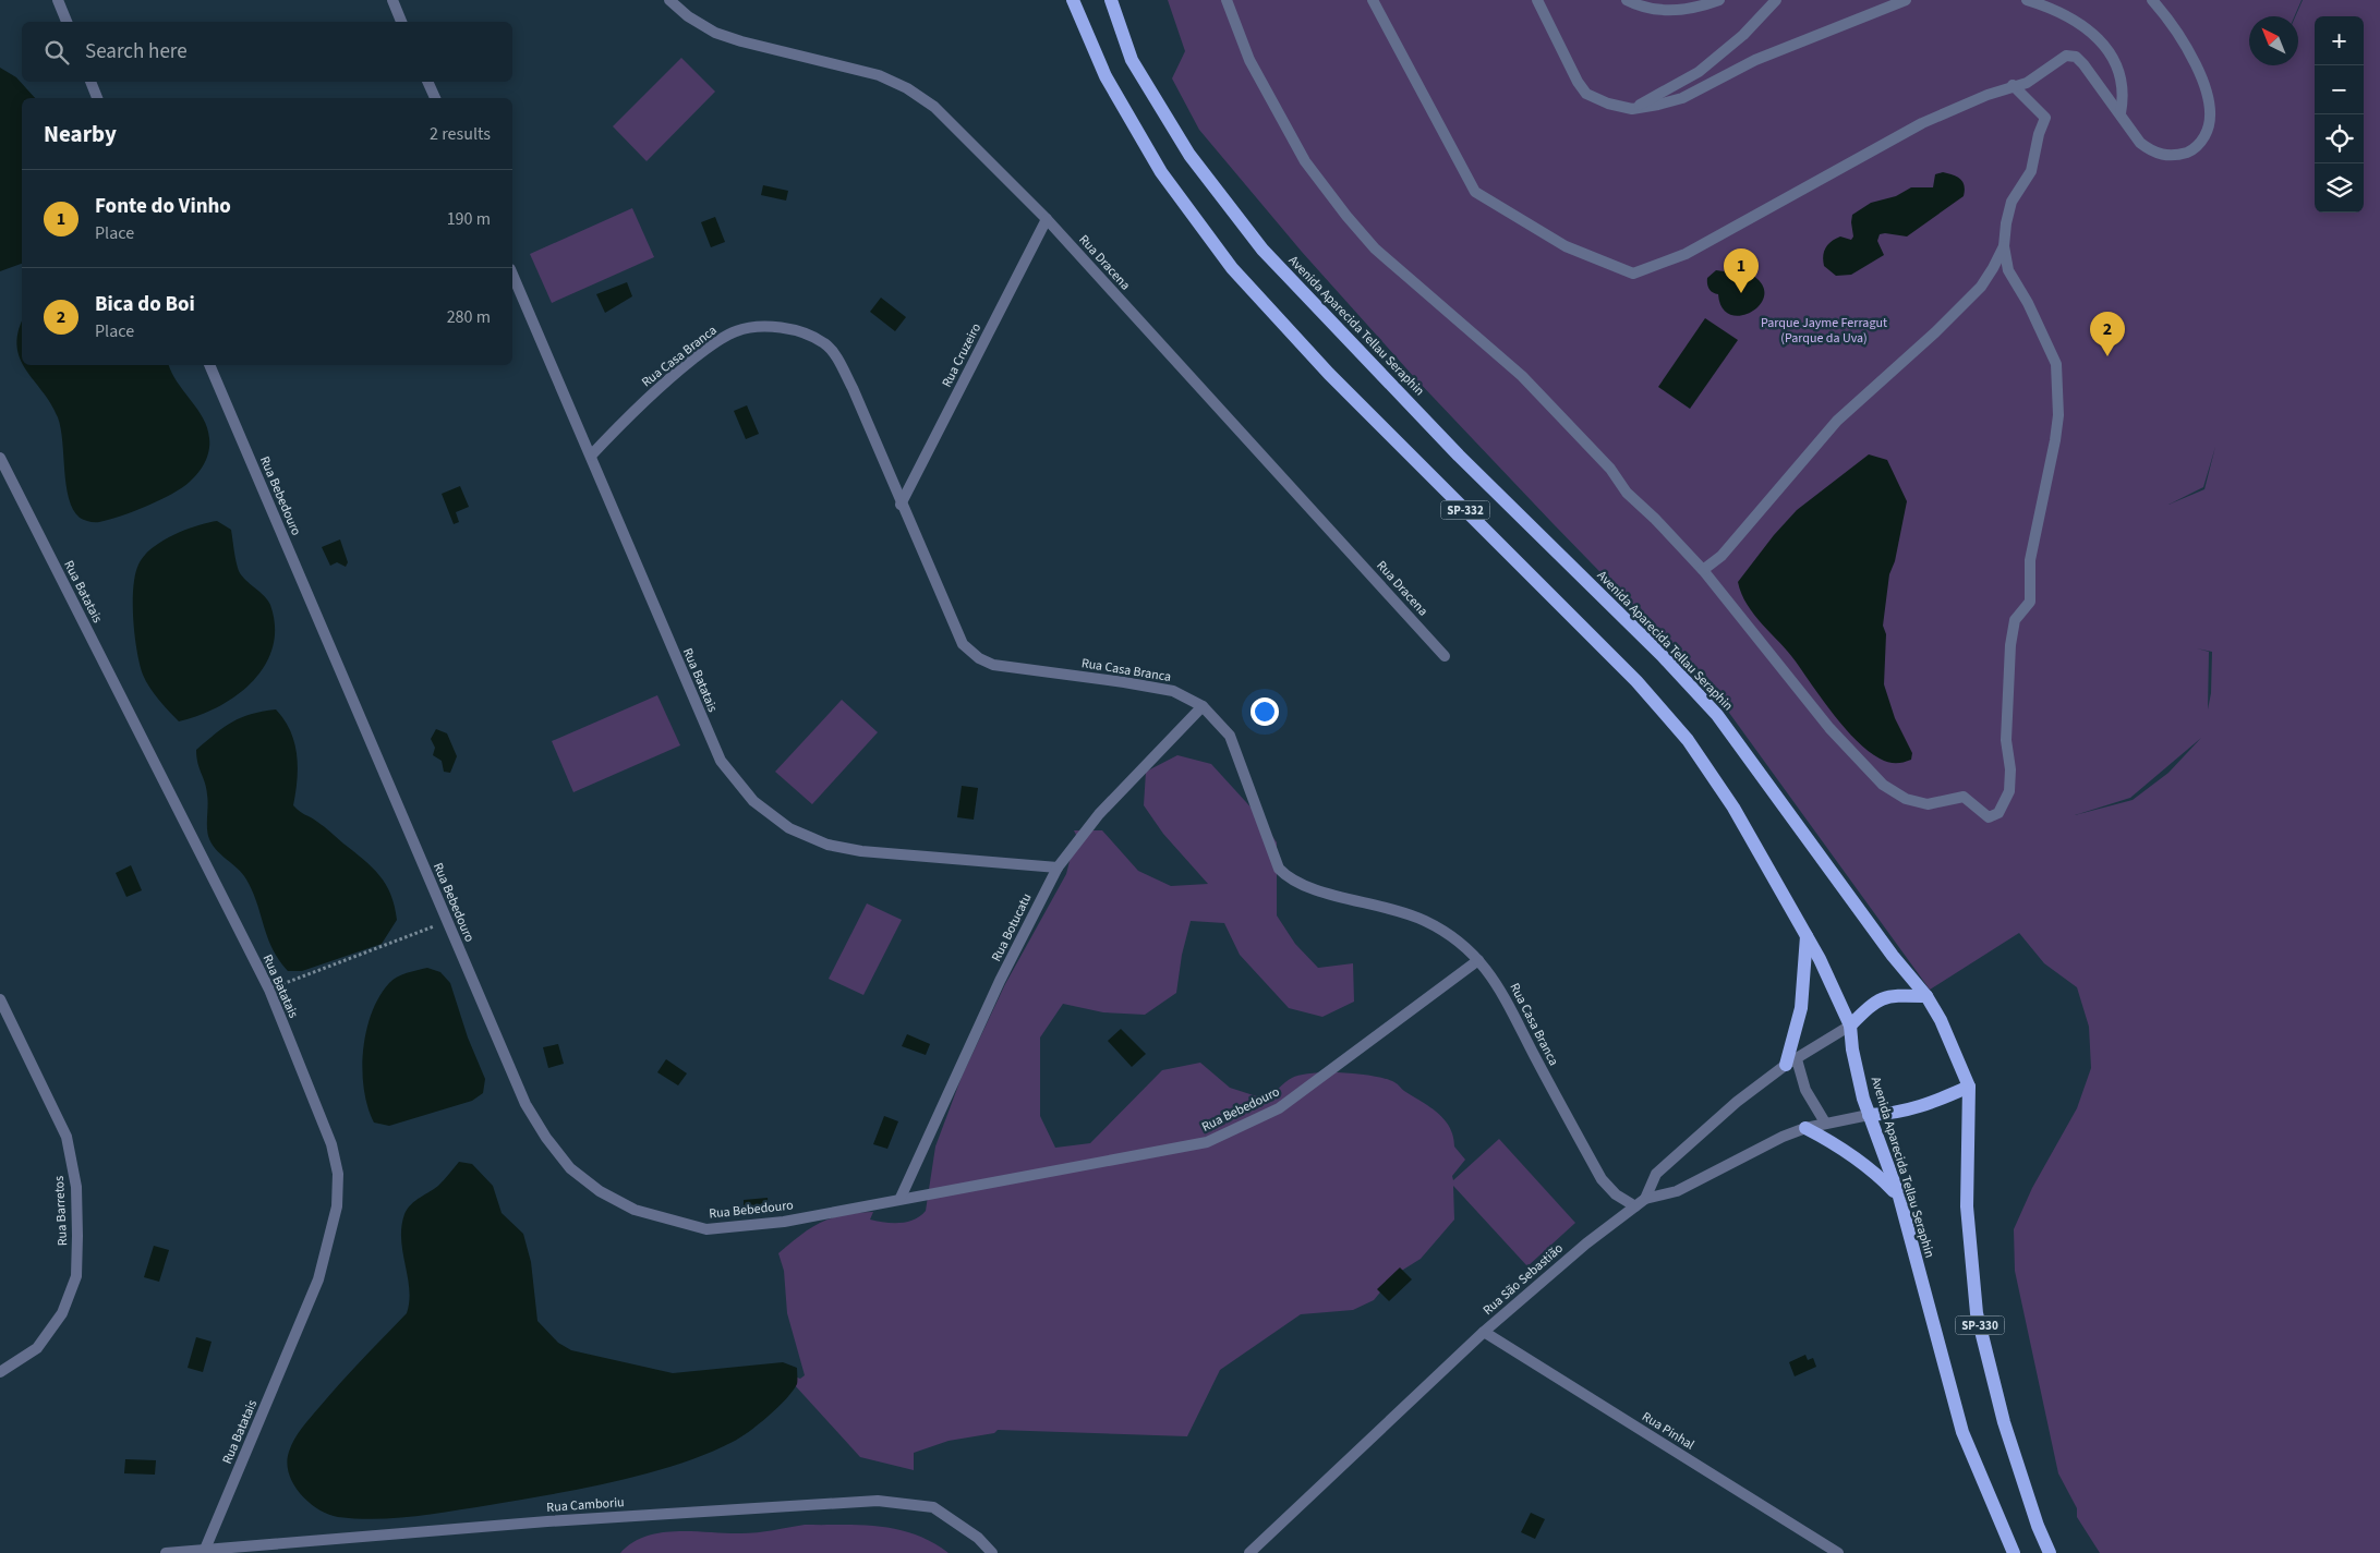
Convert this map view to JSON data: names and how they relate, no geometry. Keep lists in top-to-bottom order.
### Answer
{
  "streets": {
    "main road": ["Avenida Aparecida Tellau Seraphin", "SP-332", "SP-330"],
    "street": [
      "Rua Dracena",
      "Rua Cruzeiro",
      "Rua Casa Branca",
      "Rua Bebedouro",
      "Rua Batatais",
      "Rua Botucatu",
      "Rua Barretos",
      "Rua São Sebastião",
      "Rua Pinhal",
      "Rua Camboriu"
    ]
  },
  "crossings": [
    ["Rua Dracena", "Rua Cruzeiro"],
    ["Avenida Aparecida Tellau Seraphin", "Rua São Sebastião"],
    ["Rua Cruzeiro", "Rua Casa Branca"],
    ["Rua Casa Branca", "Rua Bebedouro"],
    ["Rua Casa Branca", "Rua Batatais"],
    ["Rua Casa Branca", "Rua Botucatu"],
    ["Rua Casa Branca", "Rua São Sebastião"],
    ["Rua Bebedouro", "Rua Botucatu"],
    ["Rua Batatais", "Rua Botucatu"],
    ["Rua Batatais", "Rua Camboriu"],
    ["Rua São Sebastião", "Rua Pinhal"]
  ],
  "parks": ["Parque Jayme Ferragut (Parque da Uva)"],
  "north": "top left",
  "page": {
    "map_buttons": ["+", "−"],
    "search": "Search here",
    "heading": ["Nearby", "2 results"],
    "list": [
      {
        "mark": "1",
        "name": "Fonte do Vinho",
        "note": "Place",
        "value": "190 m"
      },
      {
        "mark": "2",
        "name": "Bica do Boi",
        "note": "Place",
        "value": "280 m"
      }
    ],
    "pins": ["1", "2"]
  }
}
